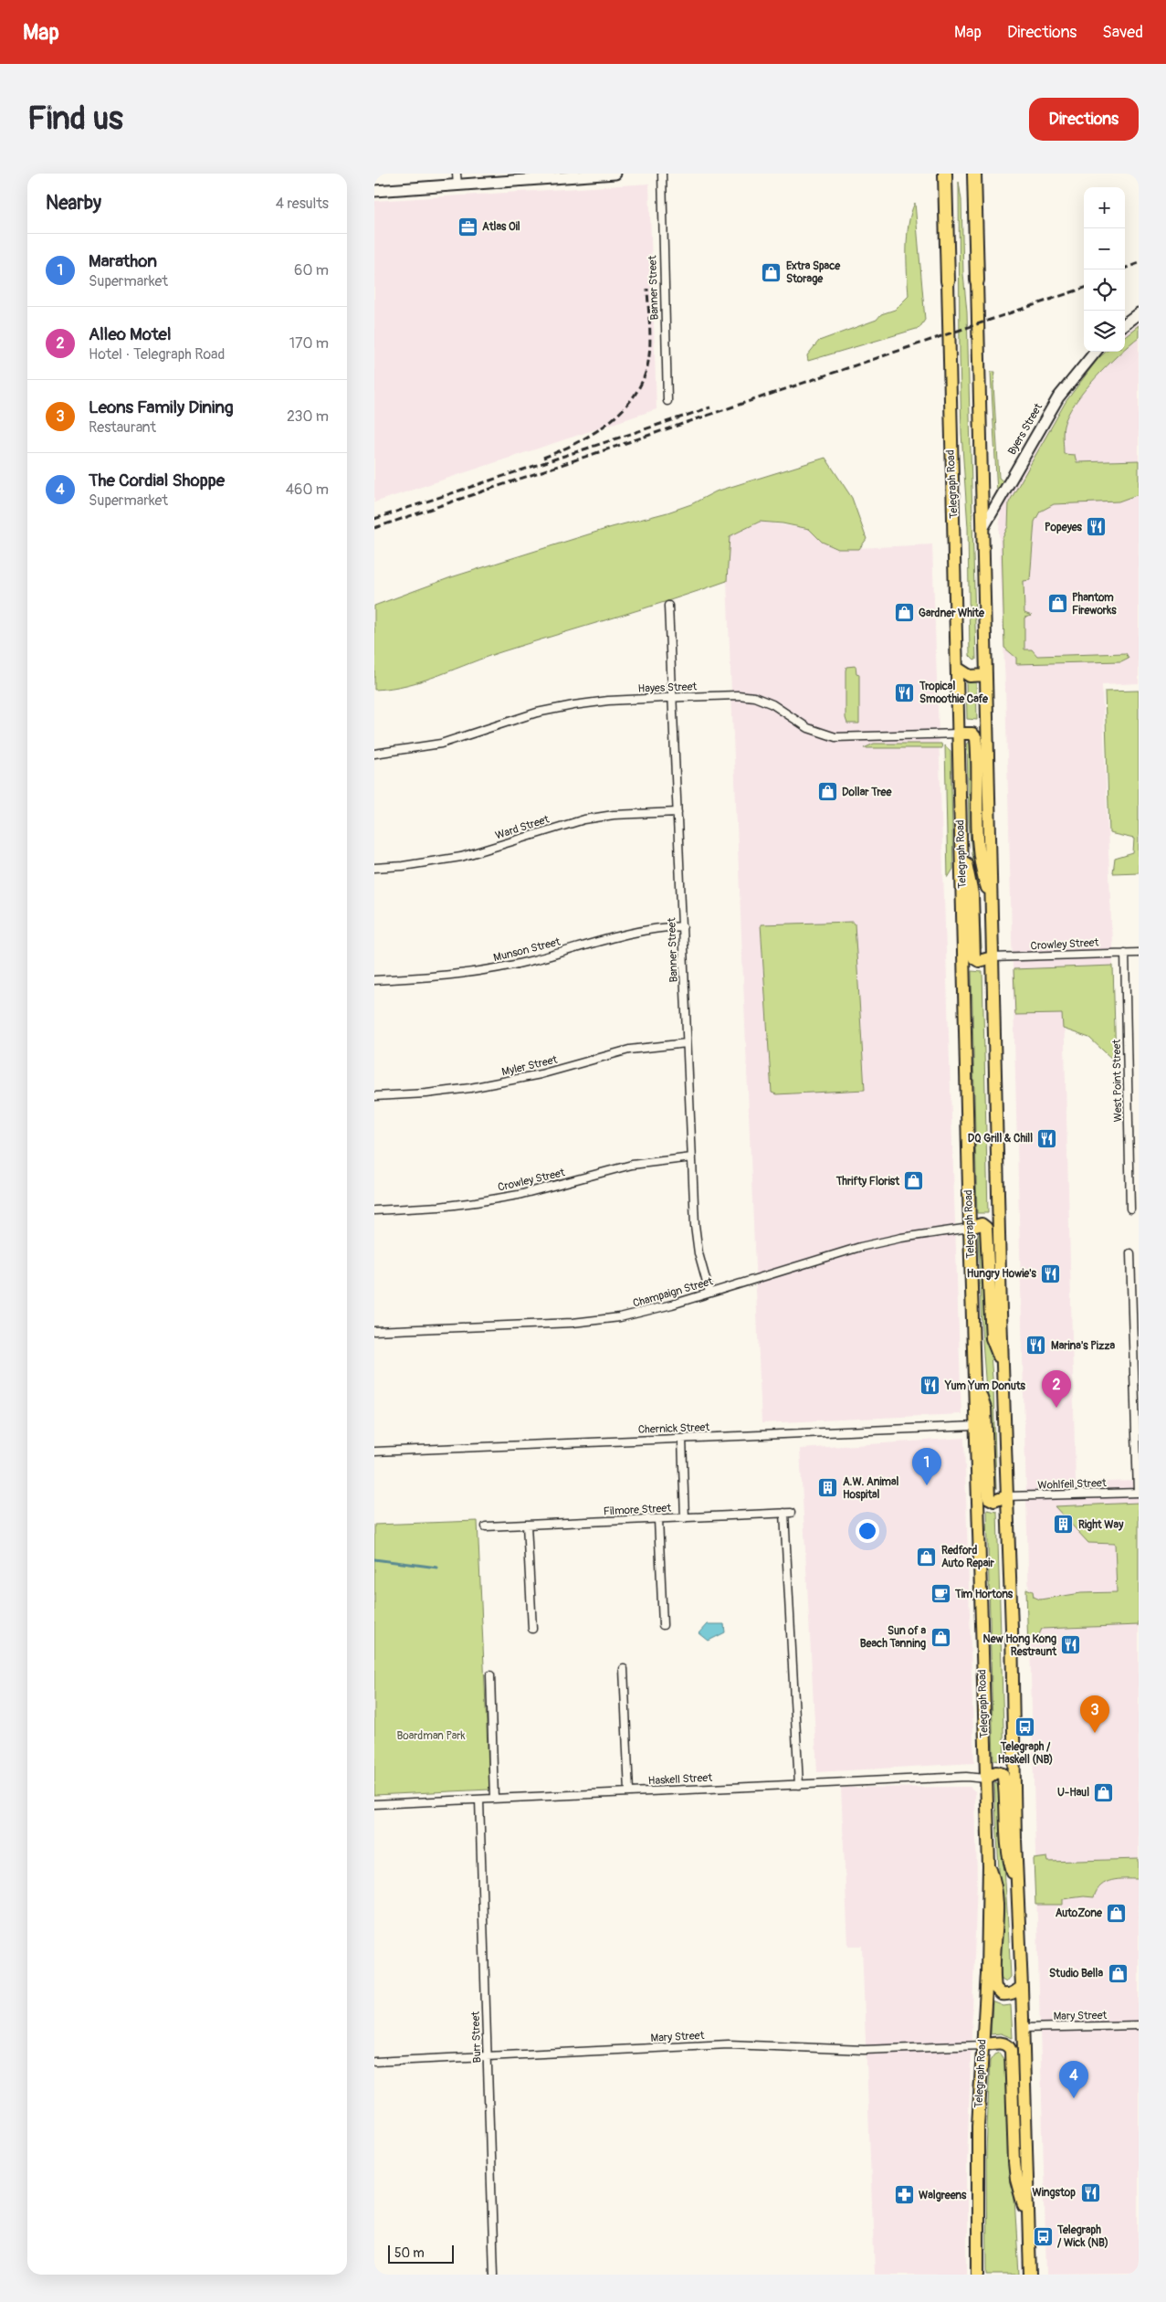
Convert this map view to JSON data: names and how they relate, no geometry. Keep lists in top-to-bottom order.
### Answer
{
  "streets": {
    "highway": ["Telegraph Road"],
    "main road": ["Byers Street"],
    "street": [
      "Banner Street",
      "Hayes Street",
      "Ward Street",
      "Crowley Street",
      "Munson Street",
      "Myler Street",
      "West Point Street",
      "Champaign Street",
      "Chernick Street",
      "Wohlfeil Street",
      "Filmore Street",
      "Haskell Street",
      "Mary Street",
      "Burr Street"
    ]
  },
  "crossings": [
    ["Banner Street", "Hayes Street"],
    ["Banner Street", "Ward Street"],
    ["Banner Street", "Crowley Street"],
    ["Banner Street", "Munson Street"],
    ["Banner Street", "Myler Street"],
    ["Banner Street", "Champaign Street"],
    ["Telegraph Road", "Hayes Street"],
    ["Telegraph Road", "Champaign Street"],
    ["Telegraph Road", "Chernick Street"],
    ["Telegraph Road", "Haskell Street"],
    ["Telegraph Road", "Mary Street"],
    ["Crowley Street", "West Point Street"],
    ["Filmore Street", "Haskell Street"],
    ["Haskell Street", "Burr Street"],
    ["Mary Street", "Burr Street"]
  ],
  "parks": ["Boardman Park"],
  "places": {
    "office": ["Atlas Oil"],
    "shop": [
      "Extra Space Storage",
      "Phantom Fireworks",
      "Gardner White",
      "Dollar Tree",
      "Thrifty Florist",
      "Redford Auto Repair",
      "Sun of a Beach Tanning",
      "U-Haul",
      "AutoZone",
      "Studio Bella"
    ],
    "restaurant": [
      "Popeyes",
      "Tropical Smoothie Cafe",
      "DQ Grill & Chill",
      "Hungry Howie's",
      "Marina's Pizza",
      "Yum Yum Donuts",
      "New Hong Kong Restraunt",
      "Wingstop"
    ],
    "building": ["A.W. Animal Hospital", "Right Way"],
    "cafe": ["Tim Hortons"],
    "bus stop": ["Telegraph / Haskell (NB)", "Telegraph / Wick (NB)"],
    "pharmacy": ["Walgreens"]
  },
  "scale_bar": "50 m",
  "page": {
    "header": "Map",
    "nav": ["Map", "Directions", "Saved"],
    "buttons": "Directions",
    "title": "Find us",
    "heading": ["Nearby", "4 results"],
    "map_buttons": ["+", "−"],
    "list": [
      {
        "mark": "1",
        "name": "Marathon",
        "note": "Supermarket",
        "value": "60 m"
      },
      {
        "mark": "2",
        "name": "Alleo Motel",
        "note": "Hotel · Telegraph Road",
        "value": "170 m"
      },
      {
        "mark": "3",
        "name": "Leons Family Dining",
        "note": "Restaurant",
        "value": "230 m"
      },
      {
        "mark": "4",
        "name": "The Cordial Shoppe",
        "note": "Supermarket",
        "value": "460 m"
      }
    ],
    "pins": [
      "2",
      "1",
      "3",
      "4"
    ],
    "scale": "50 m"
  }
}
